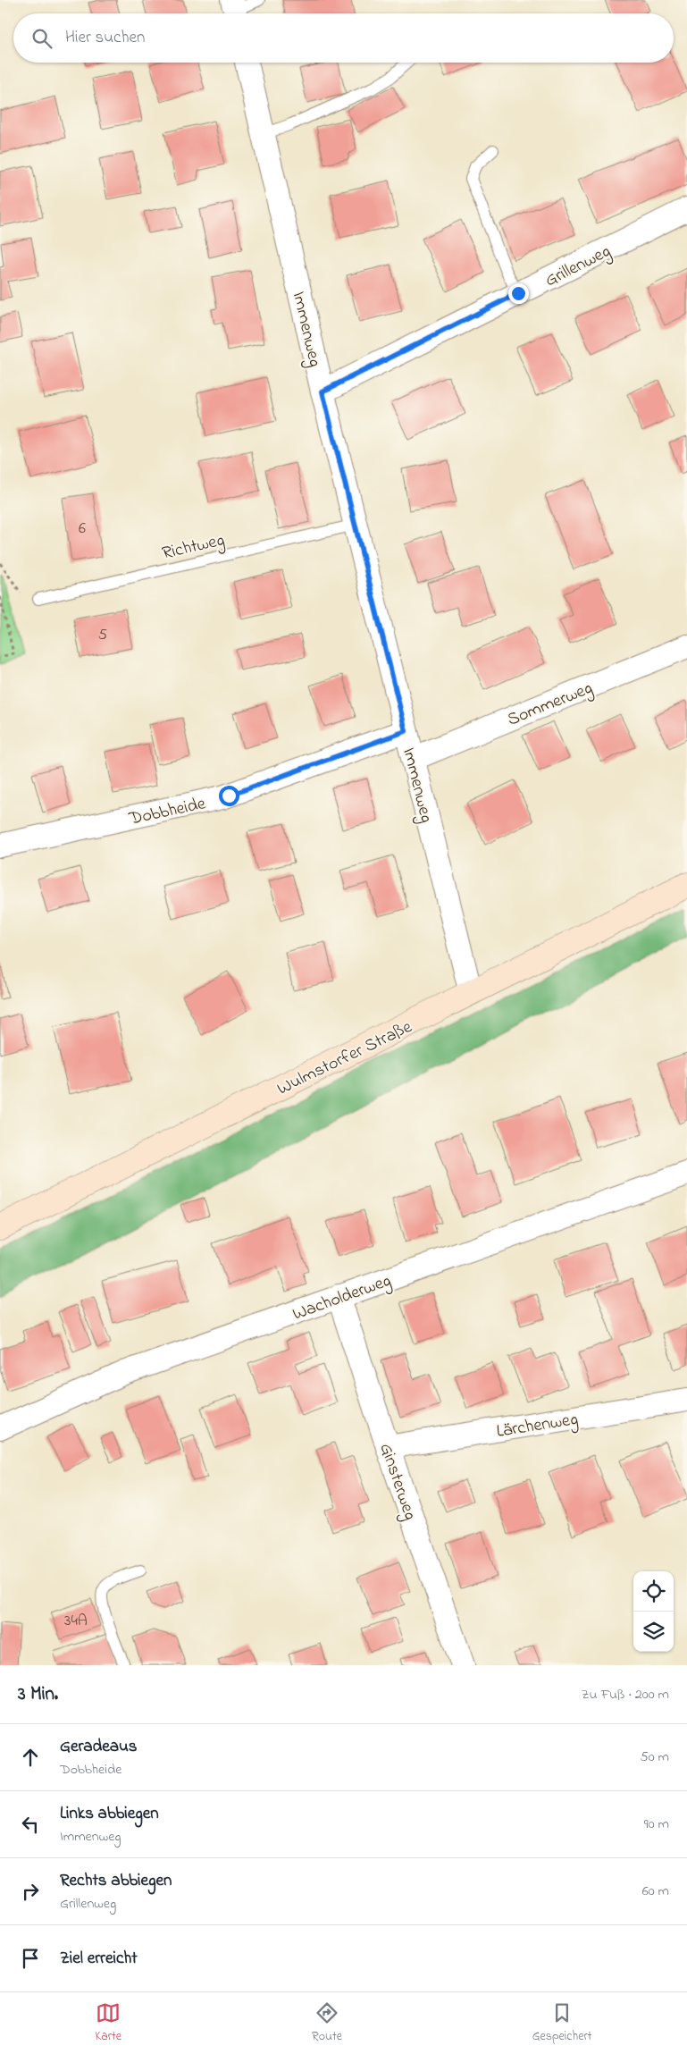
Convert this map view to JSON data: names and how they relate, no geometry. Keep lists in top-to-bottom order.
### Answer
{
  "streets": {
    "main road": ["Wulmstorfer Straße"],
    "street": [
      "Grillenweg",
      "Immenweg",
      "Sommerweg",
      "Dobbheide",
      "Wacholderweg",
      "Lärchenweg",
      "Ginsterweg"
    ],
    "lane": ["Richtweg"]
  },
  "crossings": [
    ["Grillenweg", "Immenweg"],
    ["Immenweg", "Richtweg"],
    ["Immenweg", "Sommerweg"],
    ["Immenweg", "Dobbheide"],
    ["Immenweg", "Wulmstorfer Straße"],
    ["Wacholderweg", "Ginsterweg"],
    ["Lärchenweg", "Ginsterweg"]
  ],
  "house_numbers": ["6", "5", "34A"],
  "page": {
    "search": "Hier suchen",
    "heading": ["3 Min.", "Zu Fuß · 200 m"],
    "list": [
      ["Geradeaus", "Dobbheide", "50 m"],
      ["Links abbiegen", "Immenweg", "90 m"],
      ["Rechts abbiegen", "Grillenweg", "60 m"],
      "Ziel erreicht"
    ],
    "nav": ["Karte", "Route", "Gespeichert"]
  }
}
